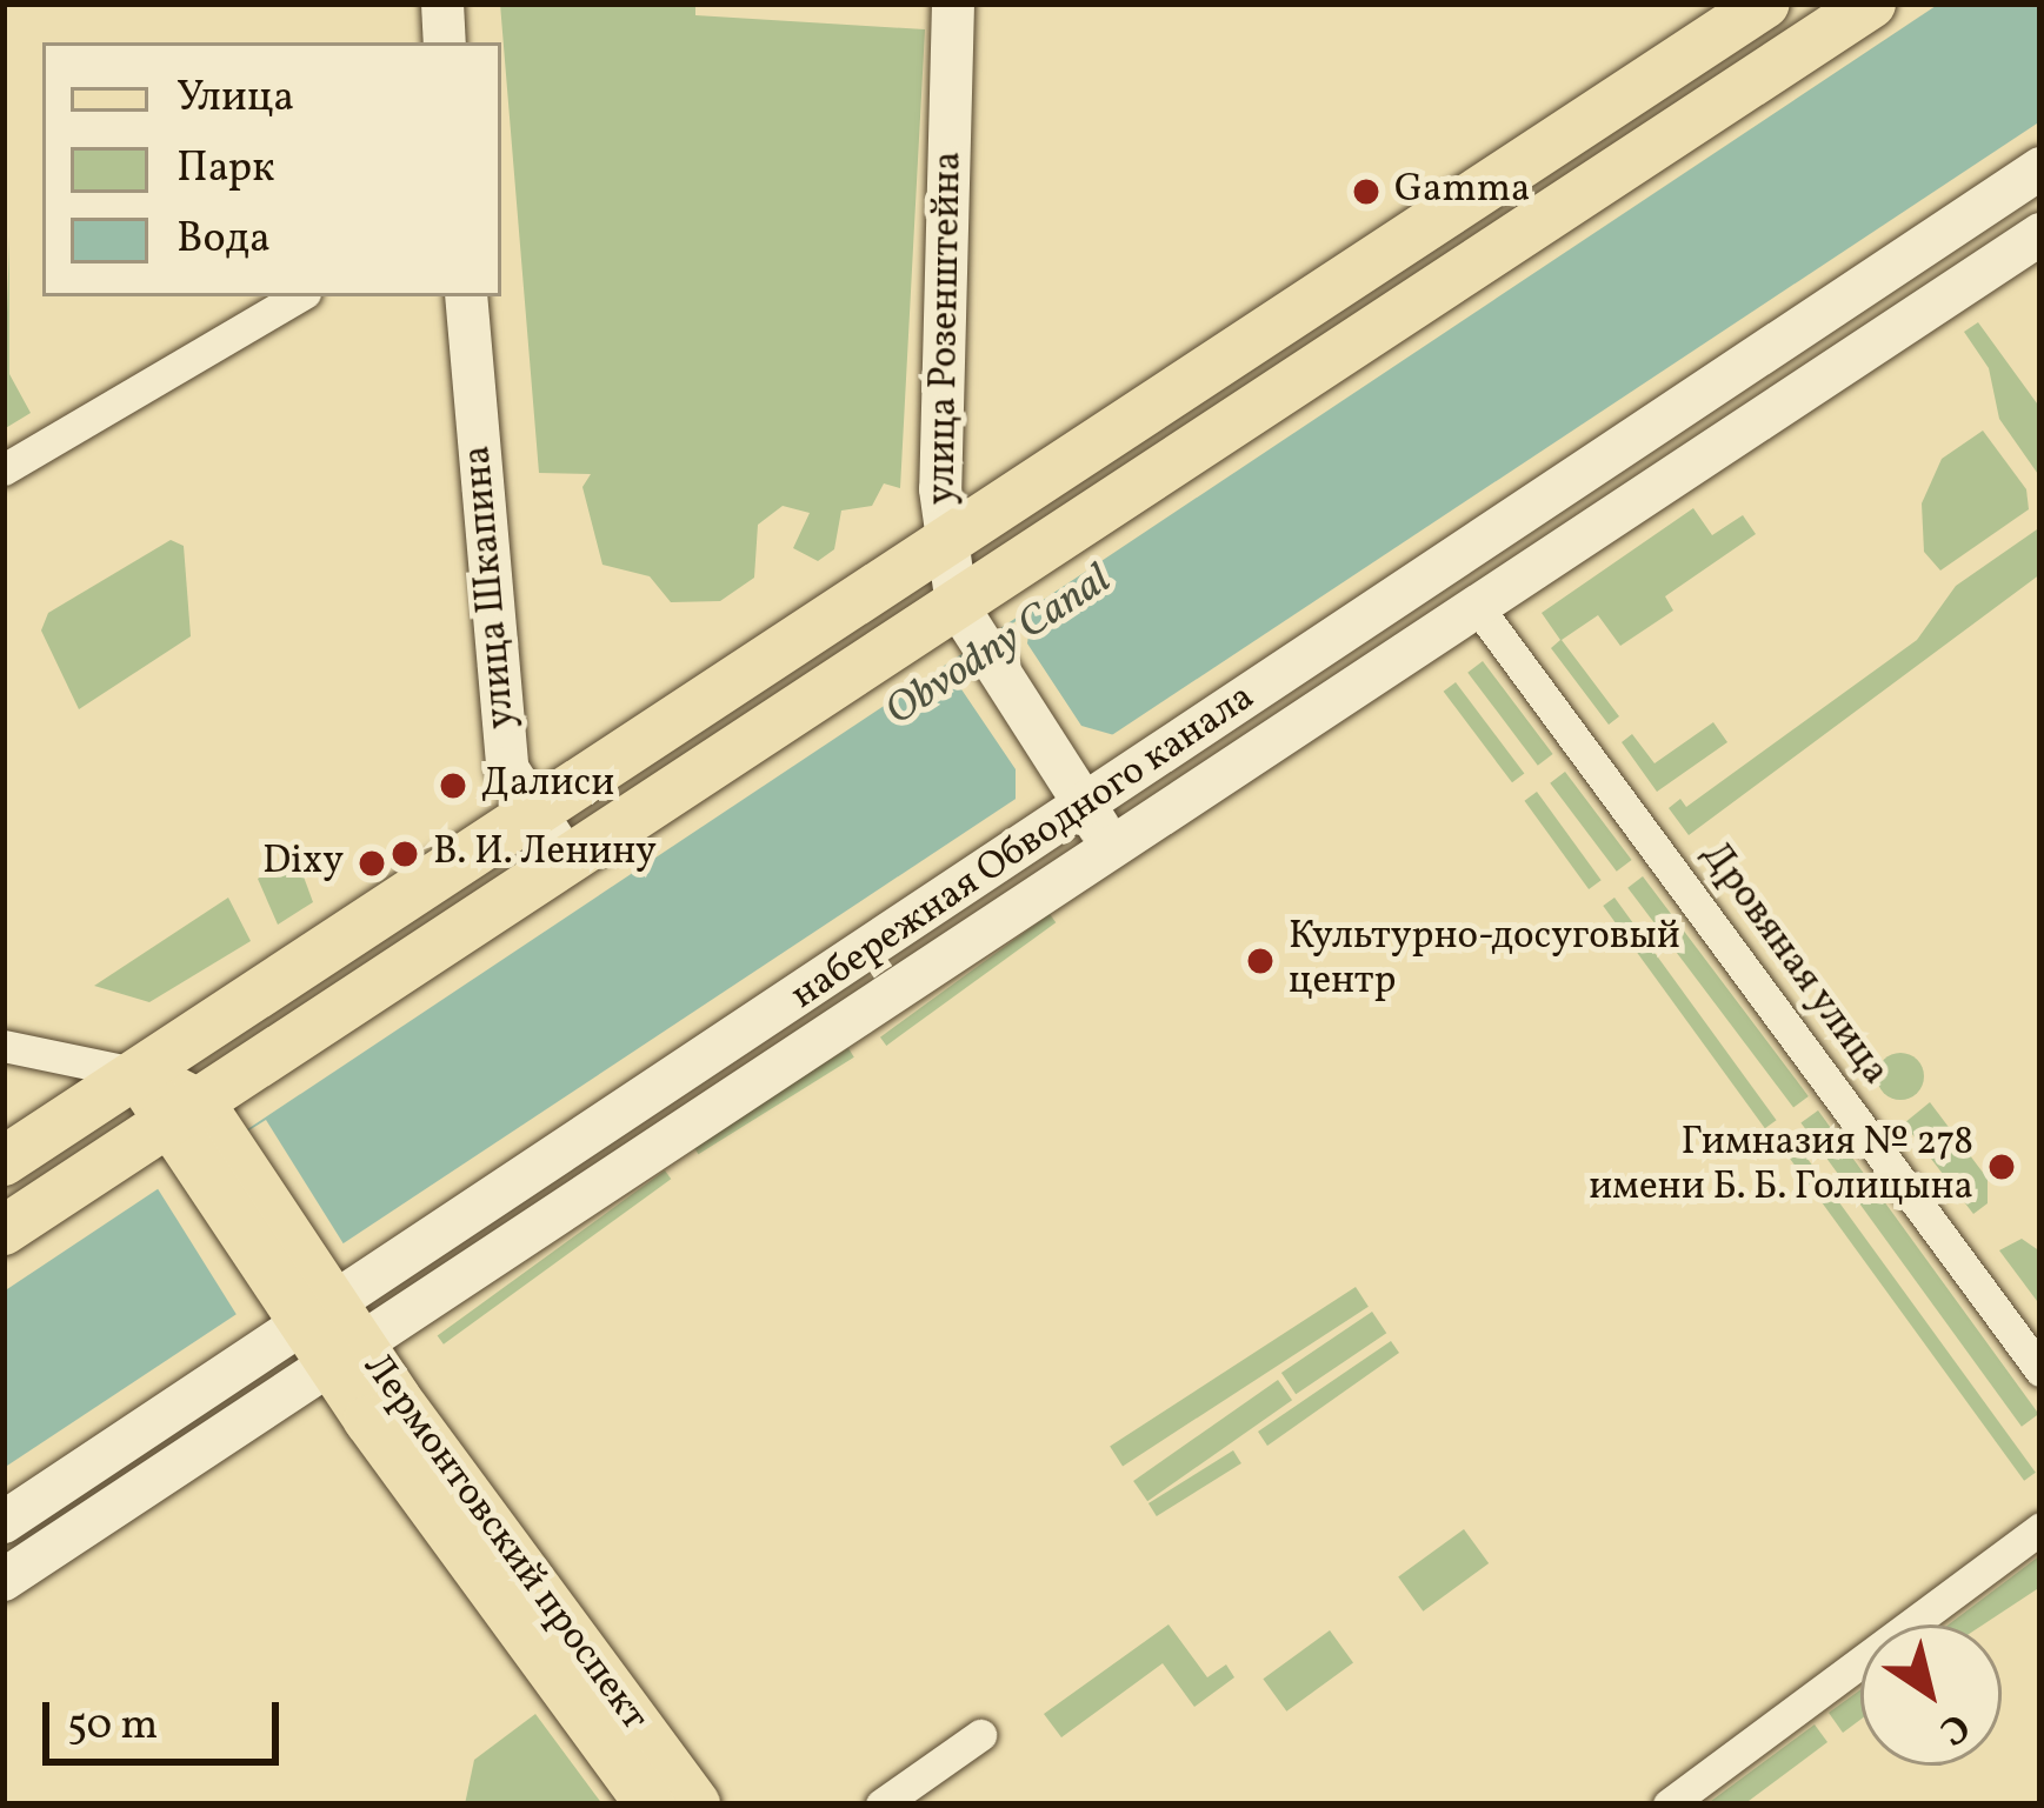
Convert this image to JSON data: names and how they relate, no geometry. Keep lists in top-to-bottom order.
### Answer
{
  "streets": {
    "main road": ["Лермонтовский проспект"],
    "street": [
      "улица Розенштейна",
      "улица Шкапина",
      "набережная Обводного канала",
      "Дровяная улица"
    ]
  },
  "crossings": [
    ["набережная Обводного канала", "Дровяная улица"],
    ["набережная Обводного канала", "Лермонтовский проспект"]
  ],
  "water": ["Obvodny Canal"],
  "places": [
    "Gamma",
    "Далиси",
    "В. И. Ленину",
    "Dixy",
    "Культурно-досуговый центр",
    "Гимназия № 278 имени Б. Б. Голицына"
  ],
  "legend": ["Улица", "Парк", "Вода"],
  "scale_bar": "50 m",
  "north": "bottom right"
}
